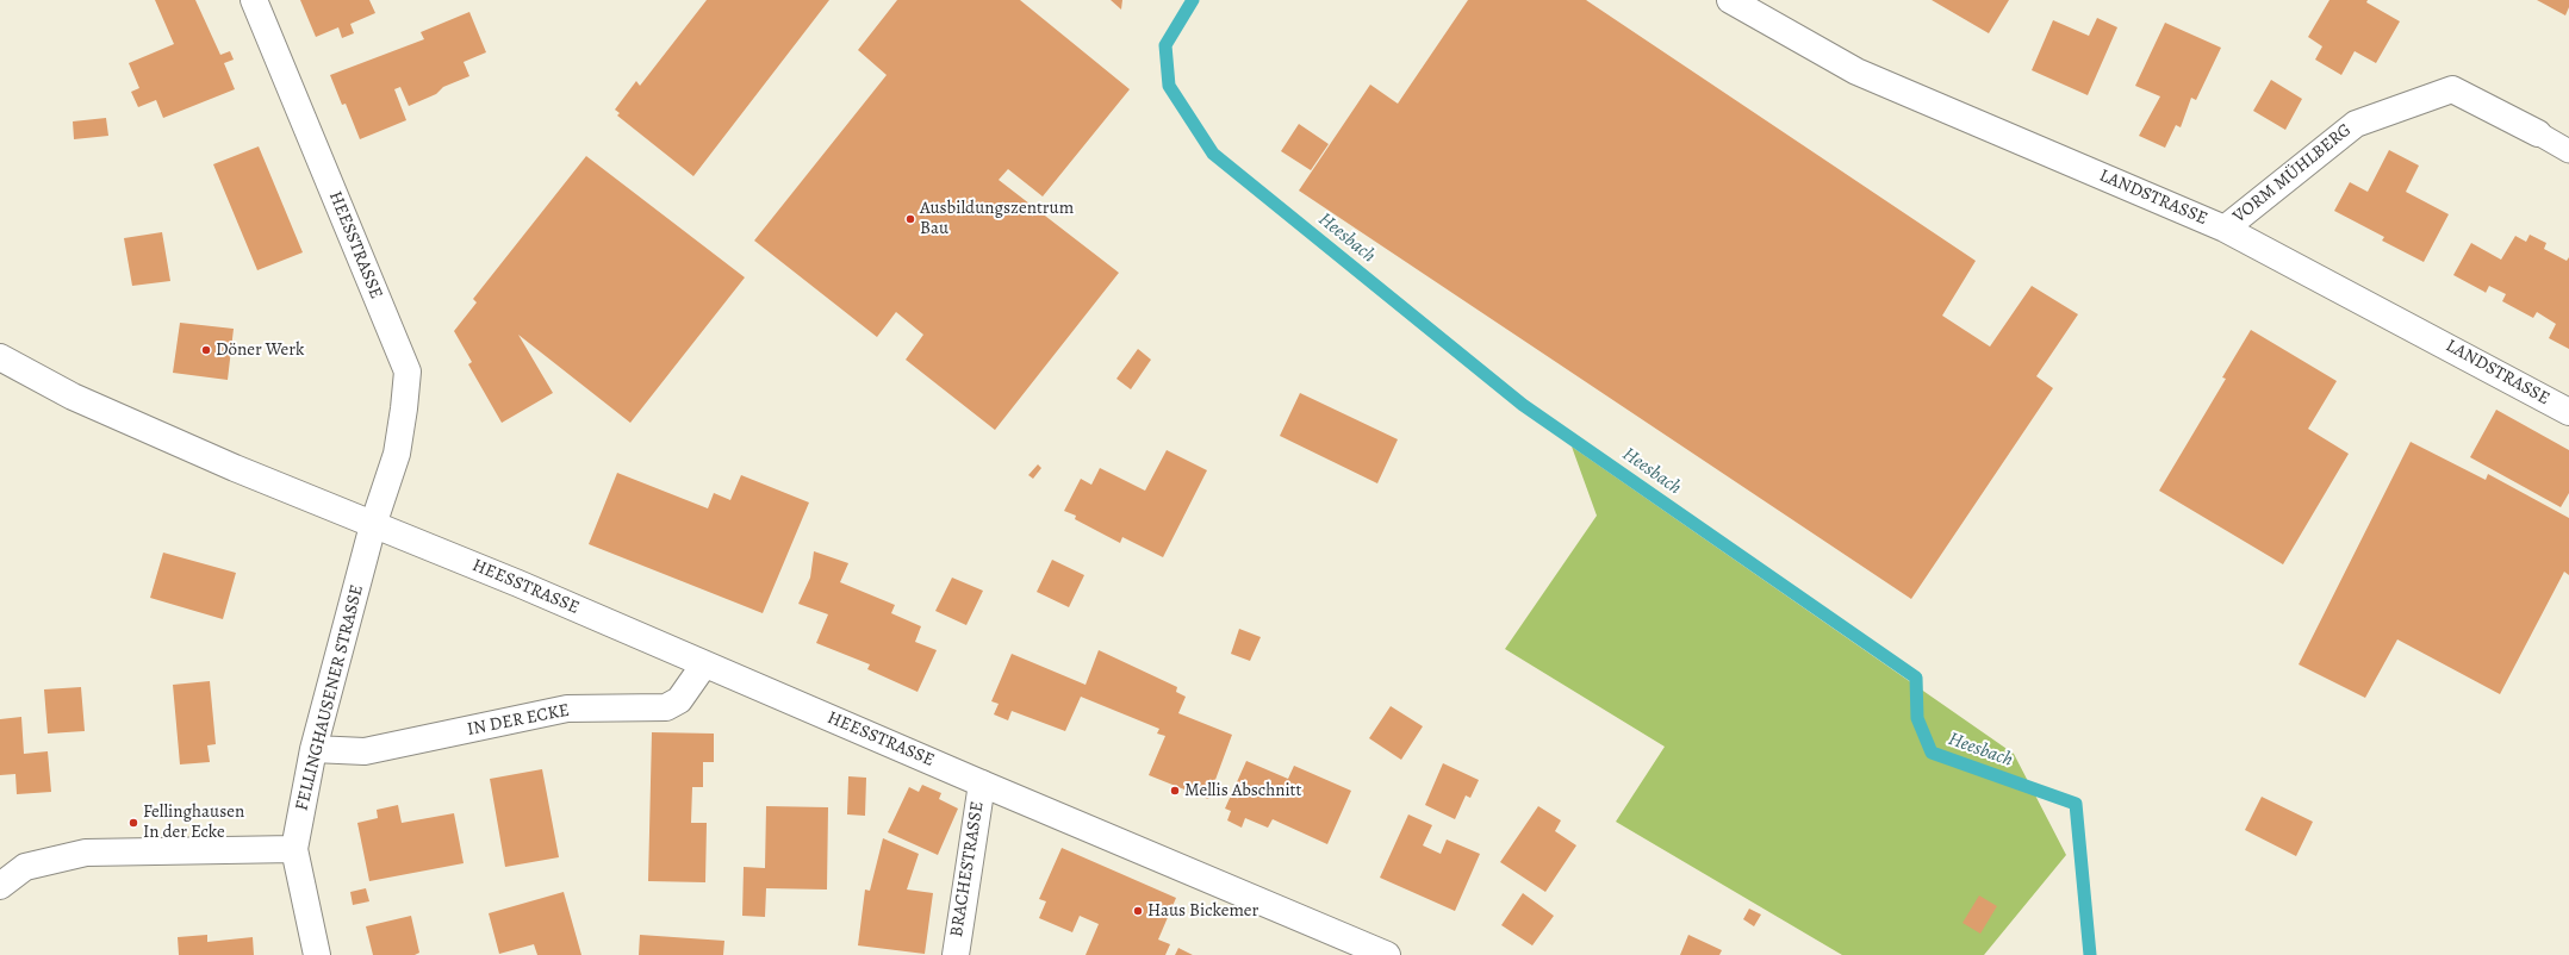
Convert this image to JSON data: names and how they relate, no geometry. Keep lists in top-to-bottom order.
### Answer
{
  "streets": {
    "street": [
      "VORM MÜHLBERG",
      "LANDSTRASSE",
      "HEESSTRASSE",
      "FELLINGHAUSENER STRASSE",
      "IN DER ECKE",
      "BRACHESTRASSE"
    ]
  },
  "crossings": [
    ["VORM MÜHLBERG", "LANDSTRASSE"],
    ["HEESSTRASSE", "FELLINGHAUSENER STRASSE"],
    ["HEESSTRASSE", "IN DER ECKE"],
    ["HEESSTRASSE", "BRACHESTRASSE"],
    ["FELLINGHAUSENER STRASSE", "IN DER ECKE"]
  ],
  "water": ["Heesbach"],
  "places": [
    "Ausbildungszentrum Bau",
    "Döner Werk",
    "Mellis Abschnitt",
    "Fellinghausen In der Ecke",
    "Haus Bickemer"
  ]
}
